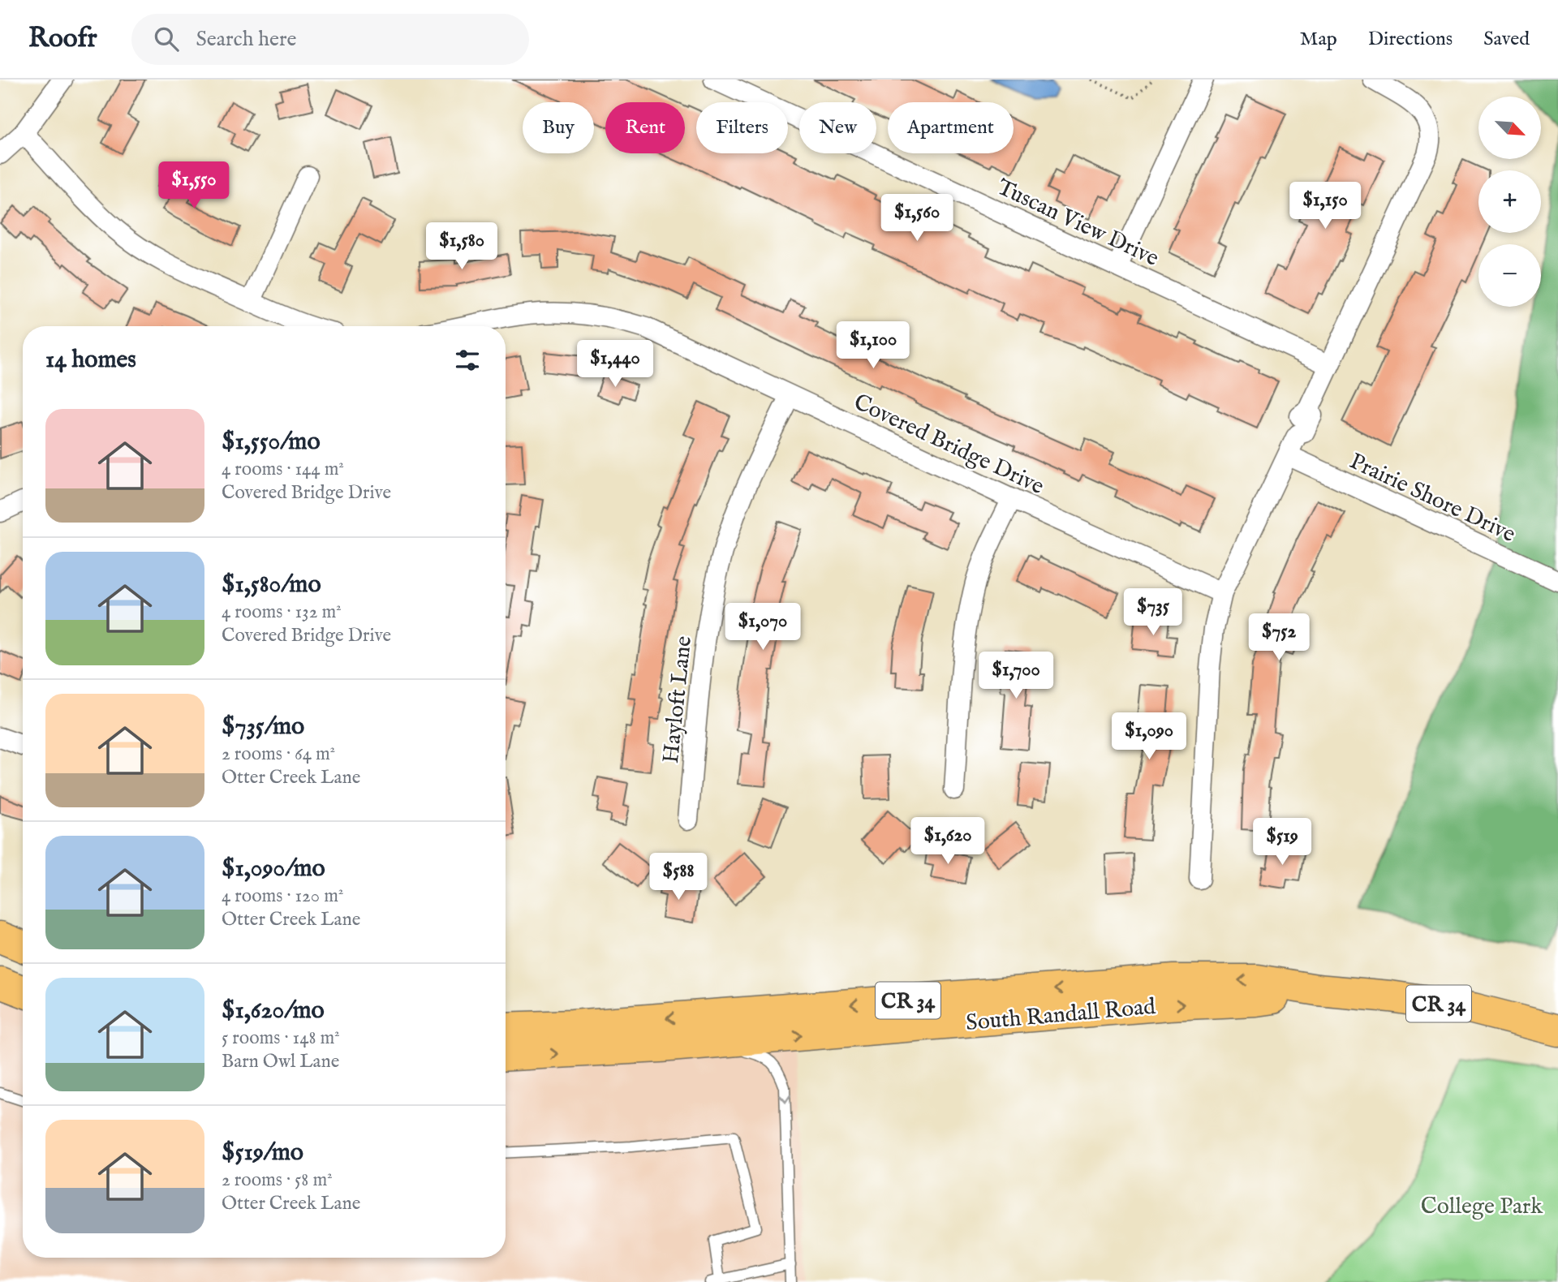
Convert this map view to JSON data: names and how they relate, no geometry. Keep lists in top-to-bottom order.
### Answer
{
  "streets": {
    "main road": ["CR 34", "South Randall Road"],
    "street": [
      "Tuscan View Drive",
      "Covered Bridge Drive",
      "Prairie Shore Drive",
      "Hayloft Lane"
    ]
  },
  "crossings": [
    ["Covered Bridge Drive", "Hayloft Lane"]
  ],
  "parks": ["College Park"],
  "north": "bottom right",
  "page": {
    "header": "Roofr",
    "search": "Search here",
    "nav": ["Map", "Directions", "Saved"],
    "map_buttons": ["+", "−"],
    "chip": [
      "Buy",
      "Rent",
      "Filters",
      "New",
      "Apartment"
    ],
    "price": [
      "$1,550",
      "$1,150",
      "$1,560",
      "$1,580",
      "$1,100",
      "$1,440",
      "$735",
      "$1,070",
      "$752",
      "$1,700",
      "$1,090",
      "$1,620",
      "$519",
      "$588"
    ],
    "heading": "14 homes",
    "list": [
      {
        "name": "$1,550/mo",
        "note": "4 rooms · 144 m² · Covered Bridge Drive"
      },
      {
        "name": "$1,580/mo",
        "note": "4 rooms · 132 m² · Covered Bridge Drive"
      },
      {
        "name": "$735/mo",
        "note": "2 rooms · 64 m² · Otter Creek Lane"
      },
      {
        "name": "$1,090/mo",
        "note": "4 rooms · 120 m² · Otter Creek Lane"
      },
      {
        "name": "$1,620/mo",
        "note": "5 rooms · 148 m² · Barn Owl Lane"
      },
      {
        "name": "$519/mo",
        "note": "2 rooms · 58 m² · Otter Creek Lane"
      }
    ]
  }
}
